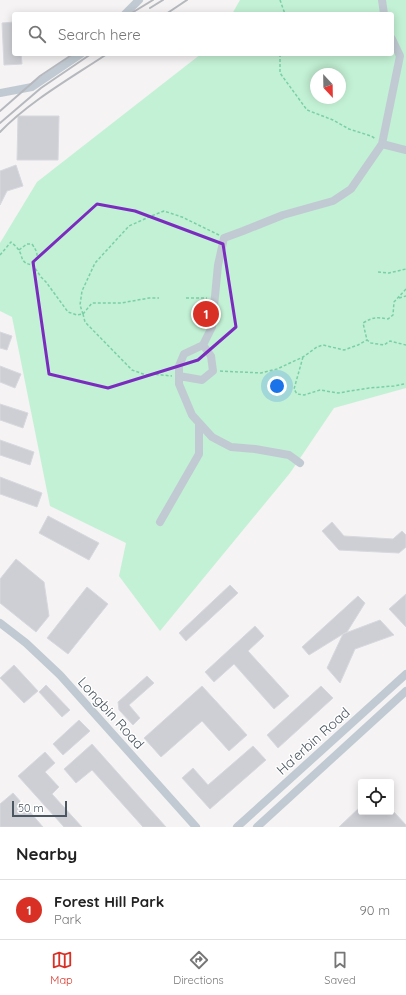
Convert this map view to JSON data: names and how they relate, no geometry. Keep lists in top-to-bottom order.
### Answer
{
  "streets": {
    "street": ["Longbin Road", "Ha'erbin Road"]
  },
  "scale_bar": "50 m",
  "north": "bottom",
  "page": {
    "search": "Search here",
    "pins": "1",
    "scale": "50 m",
    "heading": "Nearby",
    "list": [
      {
        "mark": "1",
        "name": "Forest Hill Park",
        "note": "Park",
        "value": "90 m"
      }
    ],
    "nav": ["Map", "Directions", "Saved"]
  }
}
